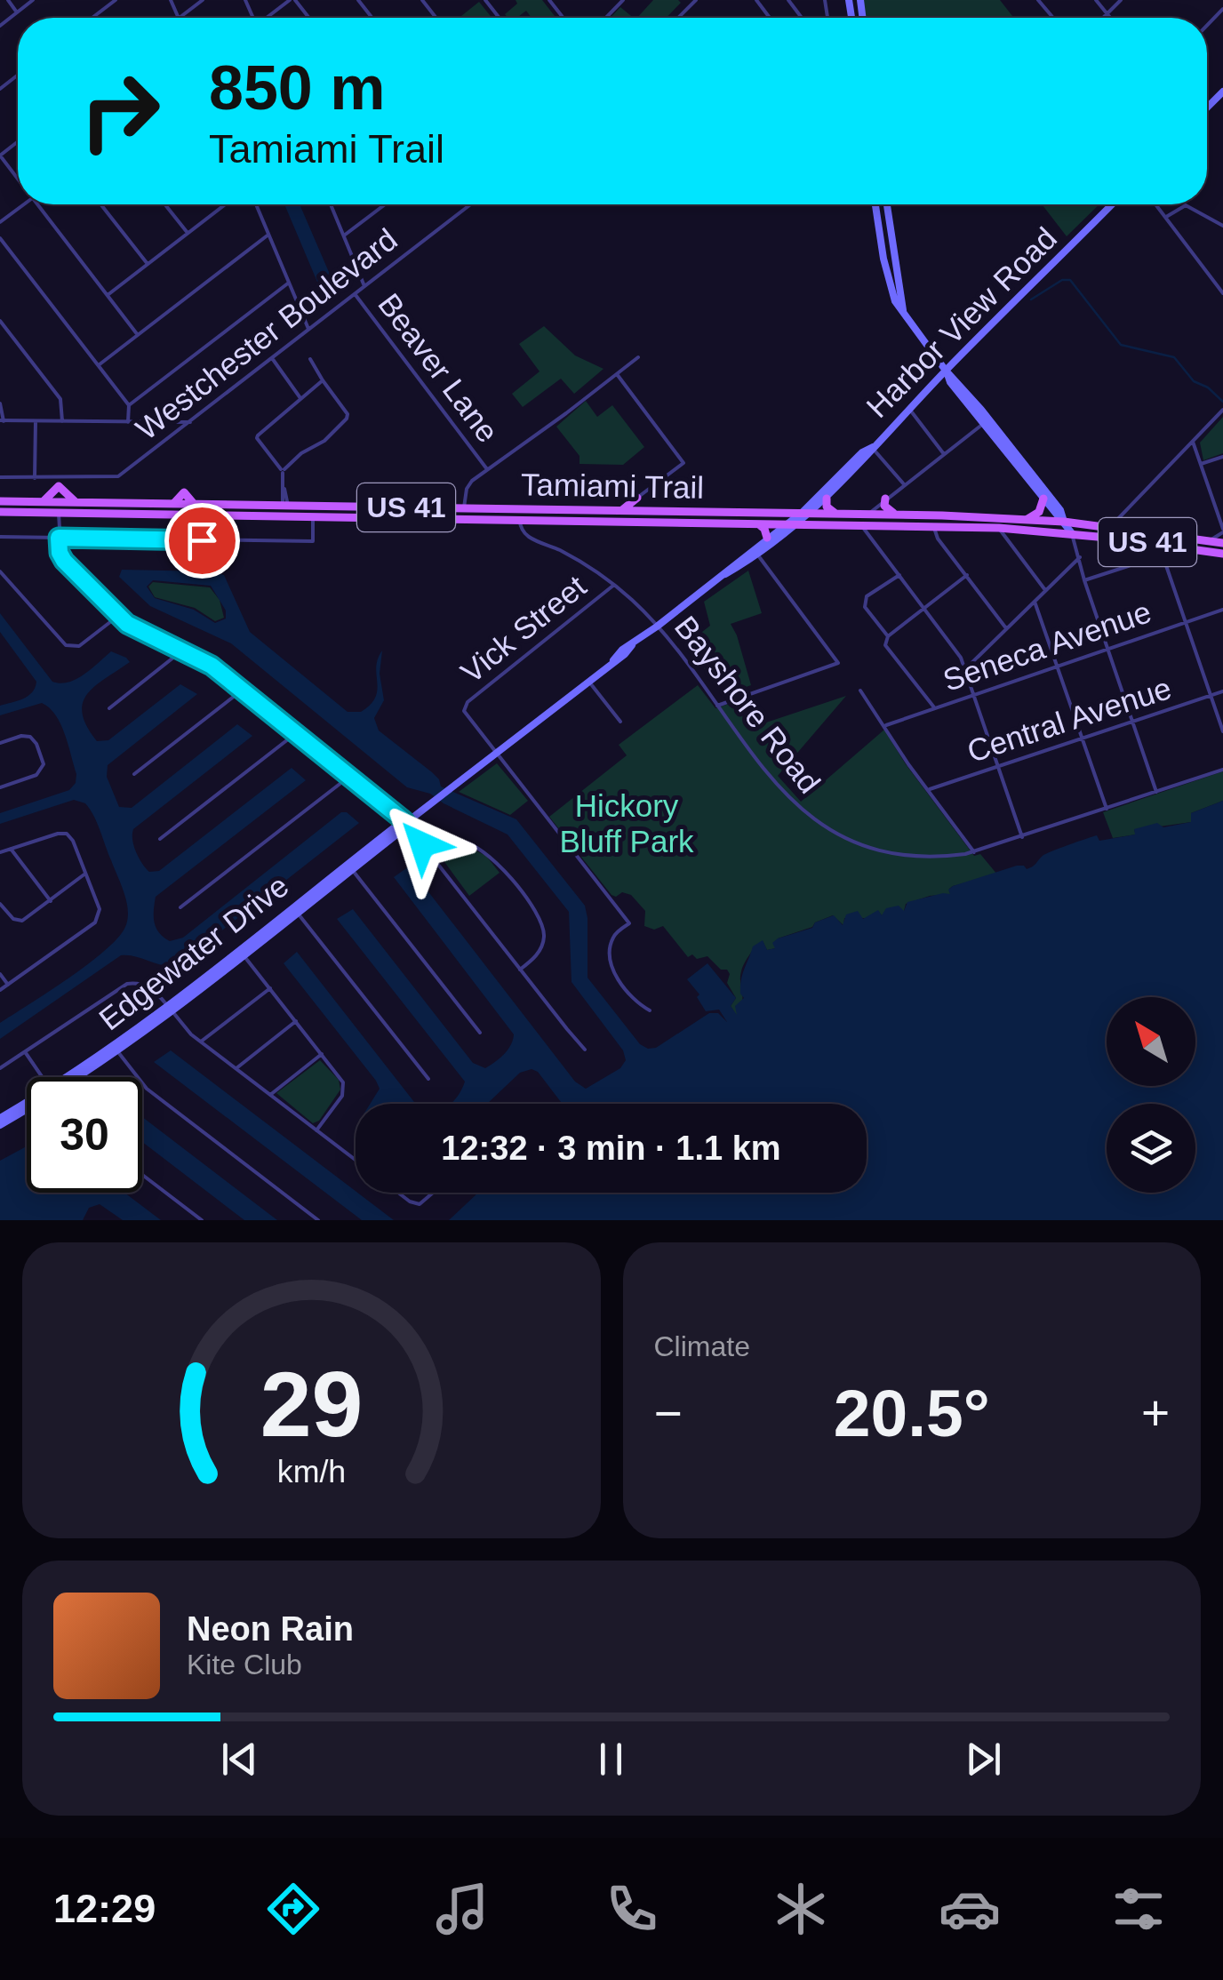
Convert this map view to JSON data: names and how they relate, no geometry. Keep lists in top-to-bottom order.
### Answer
{
  "streets": {
    "main road": [
      "Harbor View Road",
      "Tamiami Trail",
      "US 41",
      "Edgewater Drive"
    ],
    "street": [
      "Westchester Boulevard",
      "Beaver Lane",
      "Vick Street",
      "Seneca Avenue",
      "Bayshore Road",
      "Central Avenue"
    ]
  },
  "crossings": [
    ["Harbor View Road", "Tamiami Trail"],
    ["Harbor View Road", "Edgewater Drive"],
    ["Westchester Boulevard", "Beaver Lane"],
    ["Tamiami Trail", "Bayshore Road"],
    ["Tamiami Trail", "Edgewater Drive"],
    ["Vick Street", "Bayshore Road"],
    ["Vick Street", "Edgewater Drive"],
    ["Bayshore Road", "Edgewater Drive"]
  ],
  "parks": ["Hickory Bluff Park"],
  "north": "top left",
  "page": {
    "turn": ["850 m", "Tamiami Trail"],
    "limit": "30",
    "trip": "12:32 · 3 min · 1.1 km",
    "tile": "Climate",
    "heat": ["−", "20.5°", "+"],
    "song": ["Neon Rain", "Kite Club"],
    "tabs": "12:29",
    "gauge": ["29", "km/h"]
  }
}
